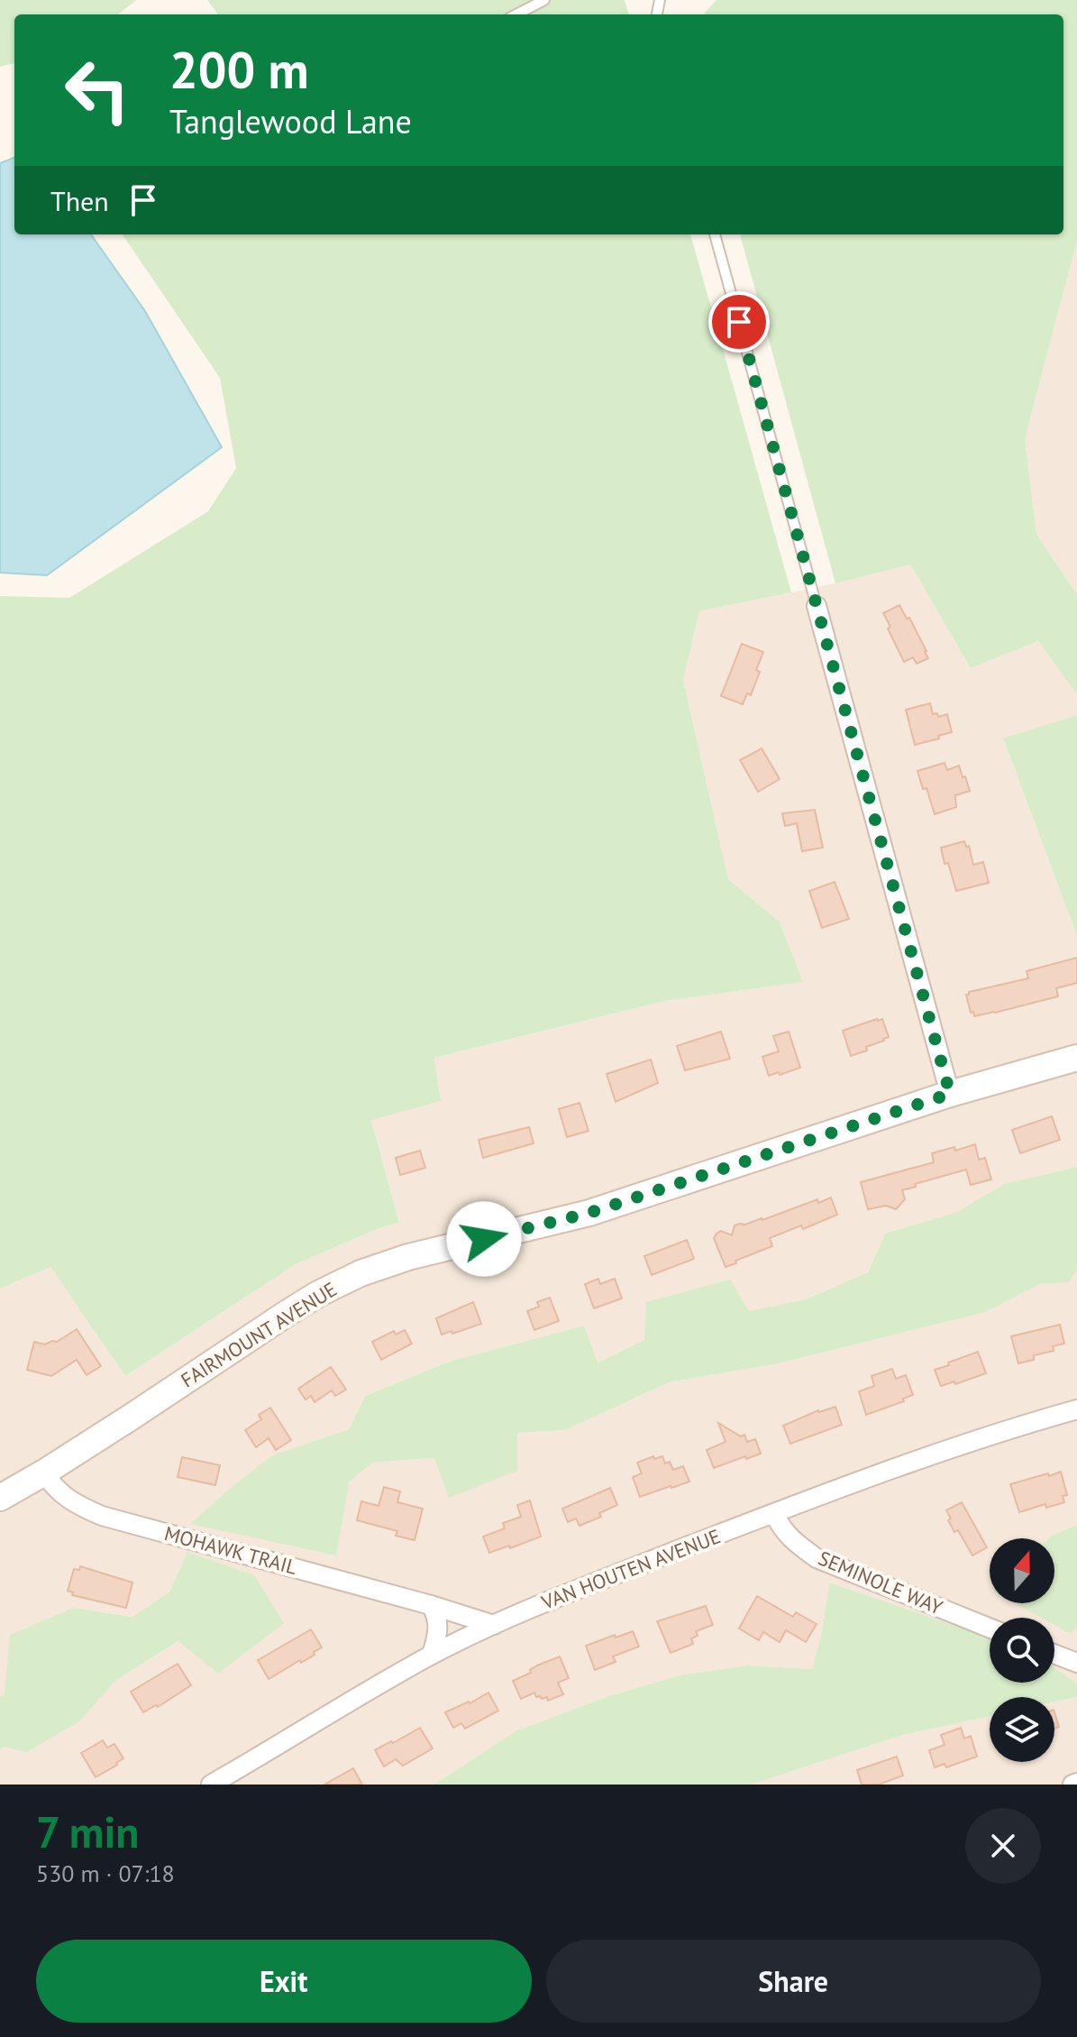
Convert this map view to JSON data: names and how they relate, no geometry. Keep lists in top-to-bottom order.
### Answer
{
  "streets": {
    "main road": ["FAIRMOUNT AVENUE"],
    "street": ["MOHAWK TRAIL", "VAN HOUTEN AVENUE", "SEMINOLE WAY"]
  },
  "crossings": [
    ["FAIRMOUNT AVENUE", "MOHAWK TRAIL"],
    ["MOHAWK TRAIL", "VAN HOUTEN AVENUE"],
    ["VAN HOUTEN AVENUE", "SEMINOLE WAY"]
  ],
  "north": "top",
  "page": {
    "turn": ["200 m", "Tanglewood Lane"],
    "then": "Then",
    "heading": ["7 min", "530 m · 07:18"],
    "buttons": ["Exit", "Share"]
  }
}
